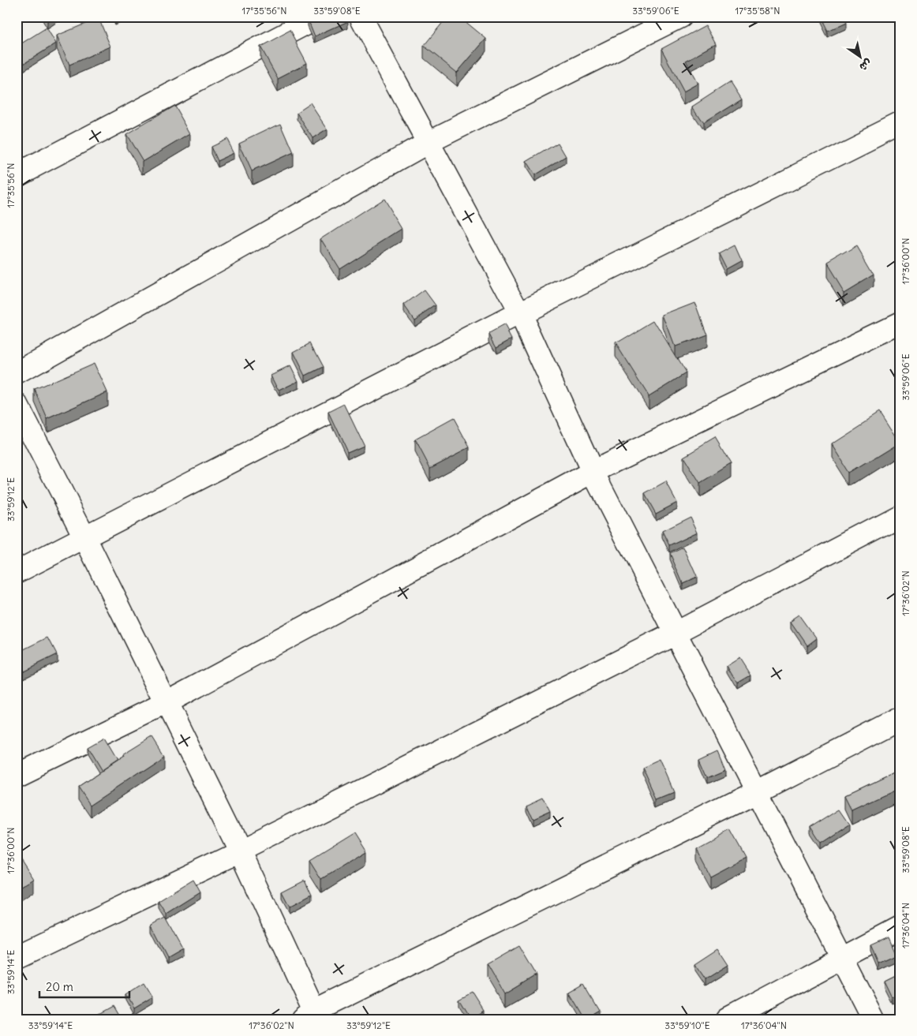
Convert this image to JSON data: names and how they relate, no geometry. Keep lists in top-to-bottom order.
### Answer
{
  "scale_bar": "20 m",
  "north": "bottom right",
  "coordinates": [
    "17°35'56\"N",
    "33°59'08\"E",
    "33°59'06\"E",
    "17°35'58\"N",
    "17°36'00\"N",
    "33°59'12\"E",
    "17°36'02\"N",
    "17°36'04\"N",
    "33°59'14\"E",
    "33°59'10\"E"
  ]
}
